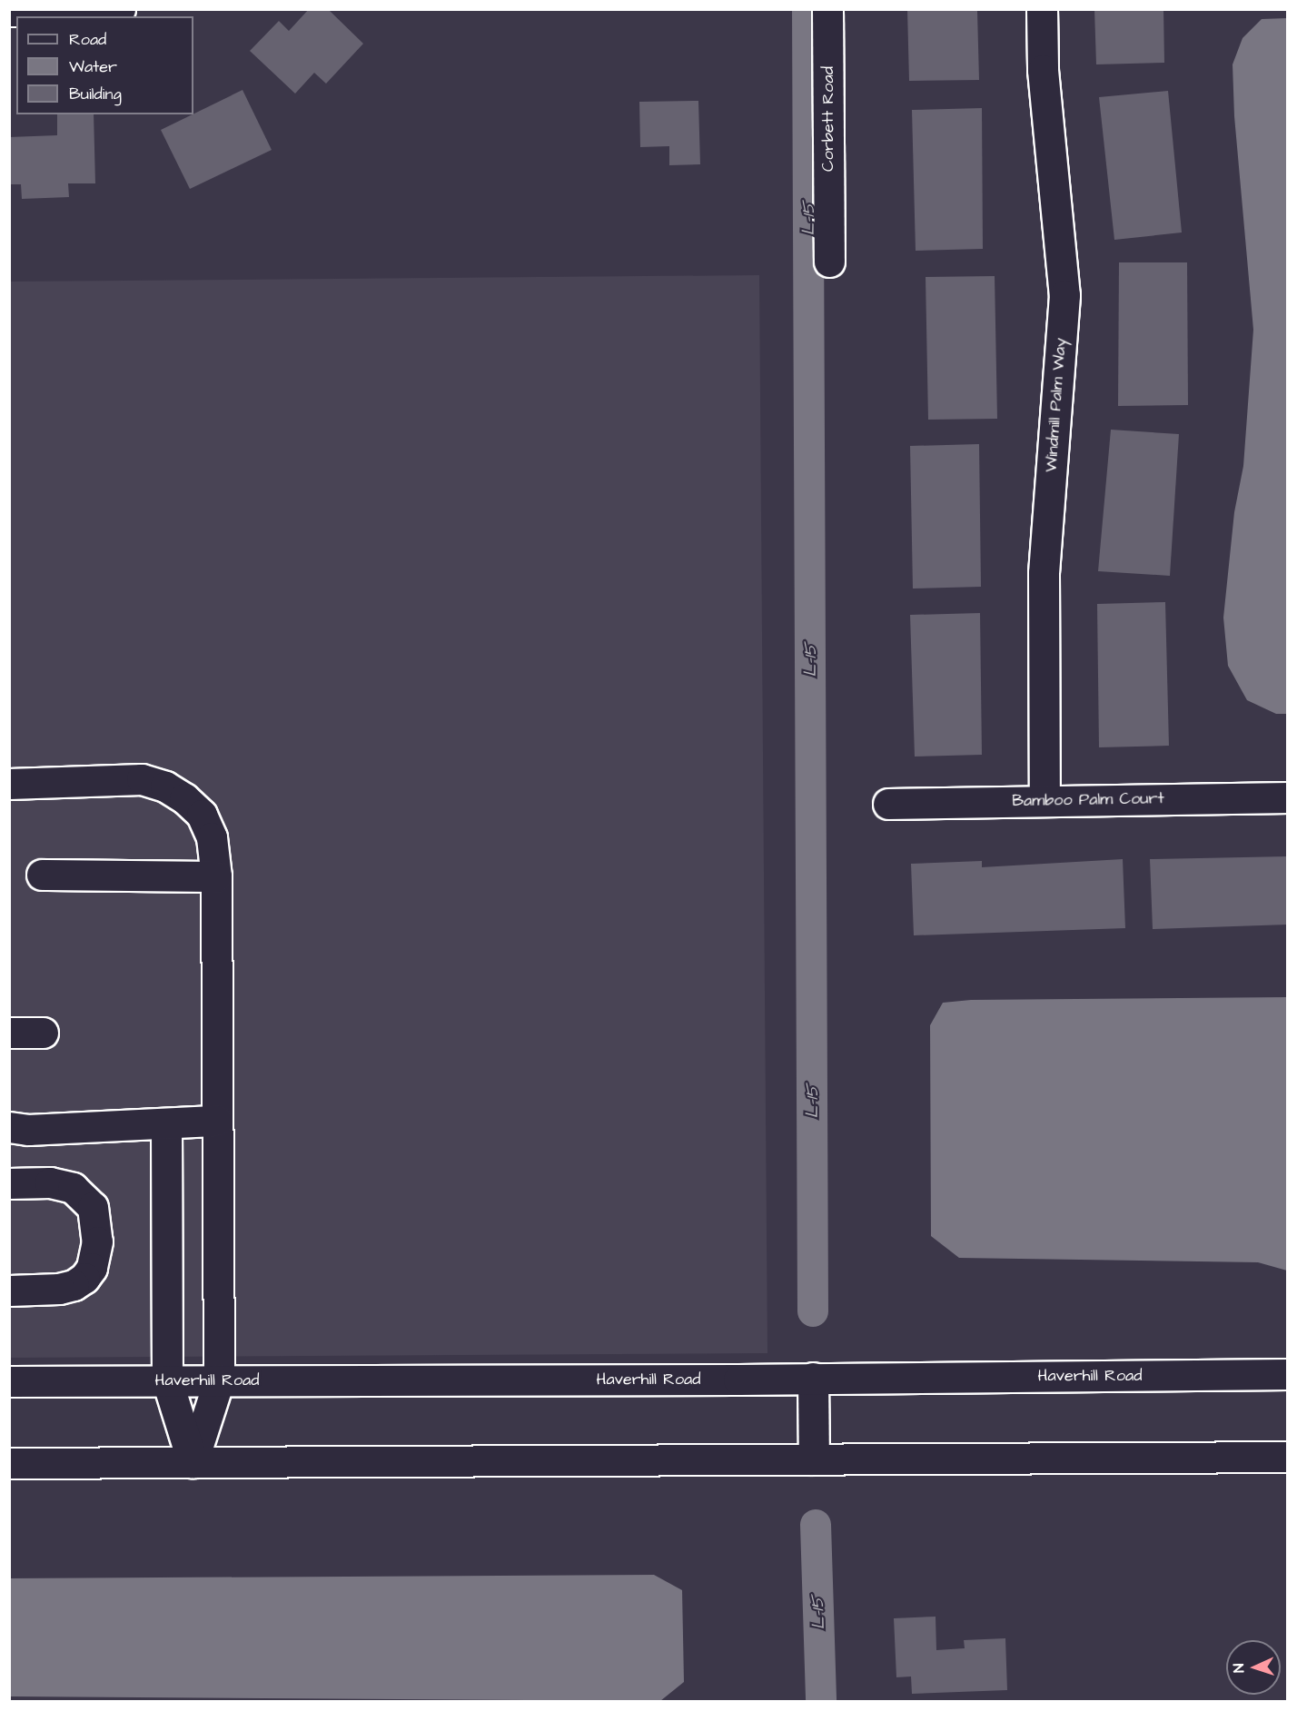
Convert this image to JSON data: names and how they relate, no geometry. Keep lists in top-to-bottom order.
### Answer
{
  "streets": {
    "street": [
      "Corbett Road",
      "Windmill Palm Way",
      "Bamboo Palm Court",
      "Haverhill Road"
    ]
  },
  "crossings": [
    ["Windmill Palm Way", "Bamboo Palm Court"]
  ],
  "water": ["L-15"],
  "legend": ["Road", "Water", "Building"],
  "north": "left"
}
